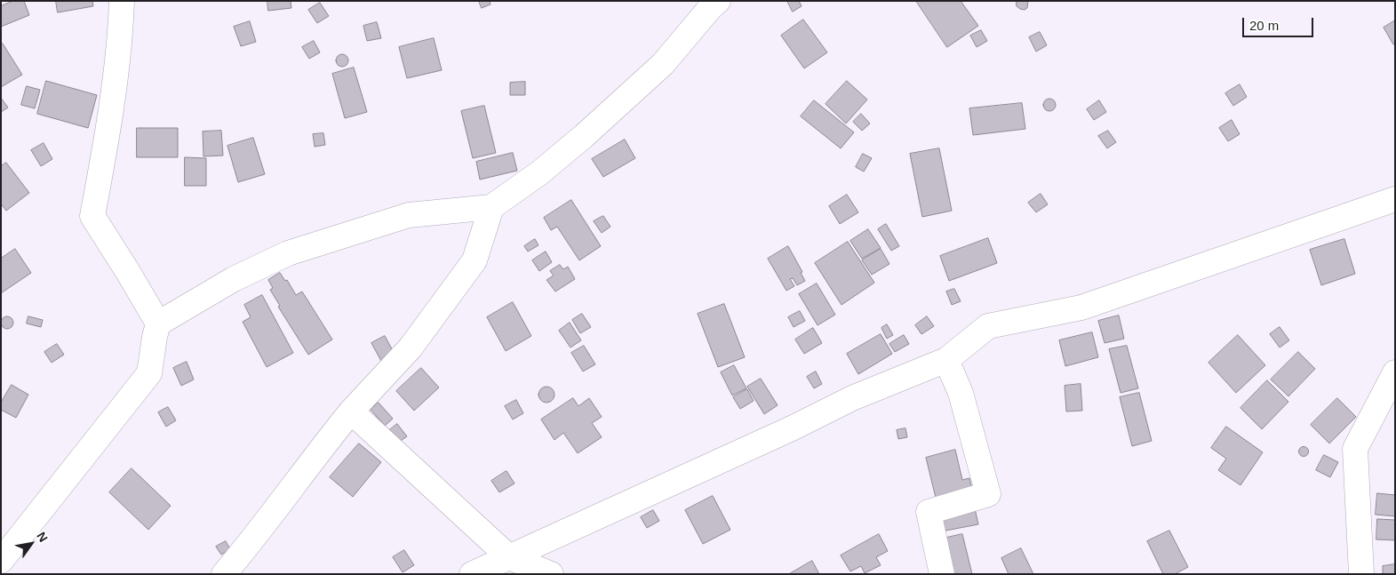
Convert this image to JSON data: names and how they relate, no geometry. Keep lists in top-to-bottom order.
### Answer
{
  "scale_bar": "20 m",
  "north": "top right"
}
